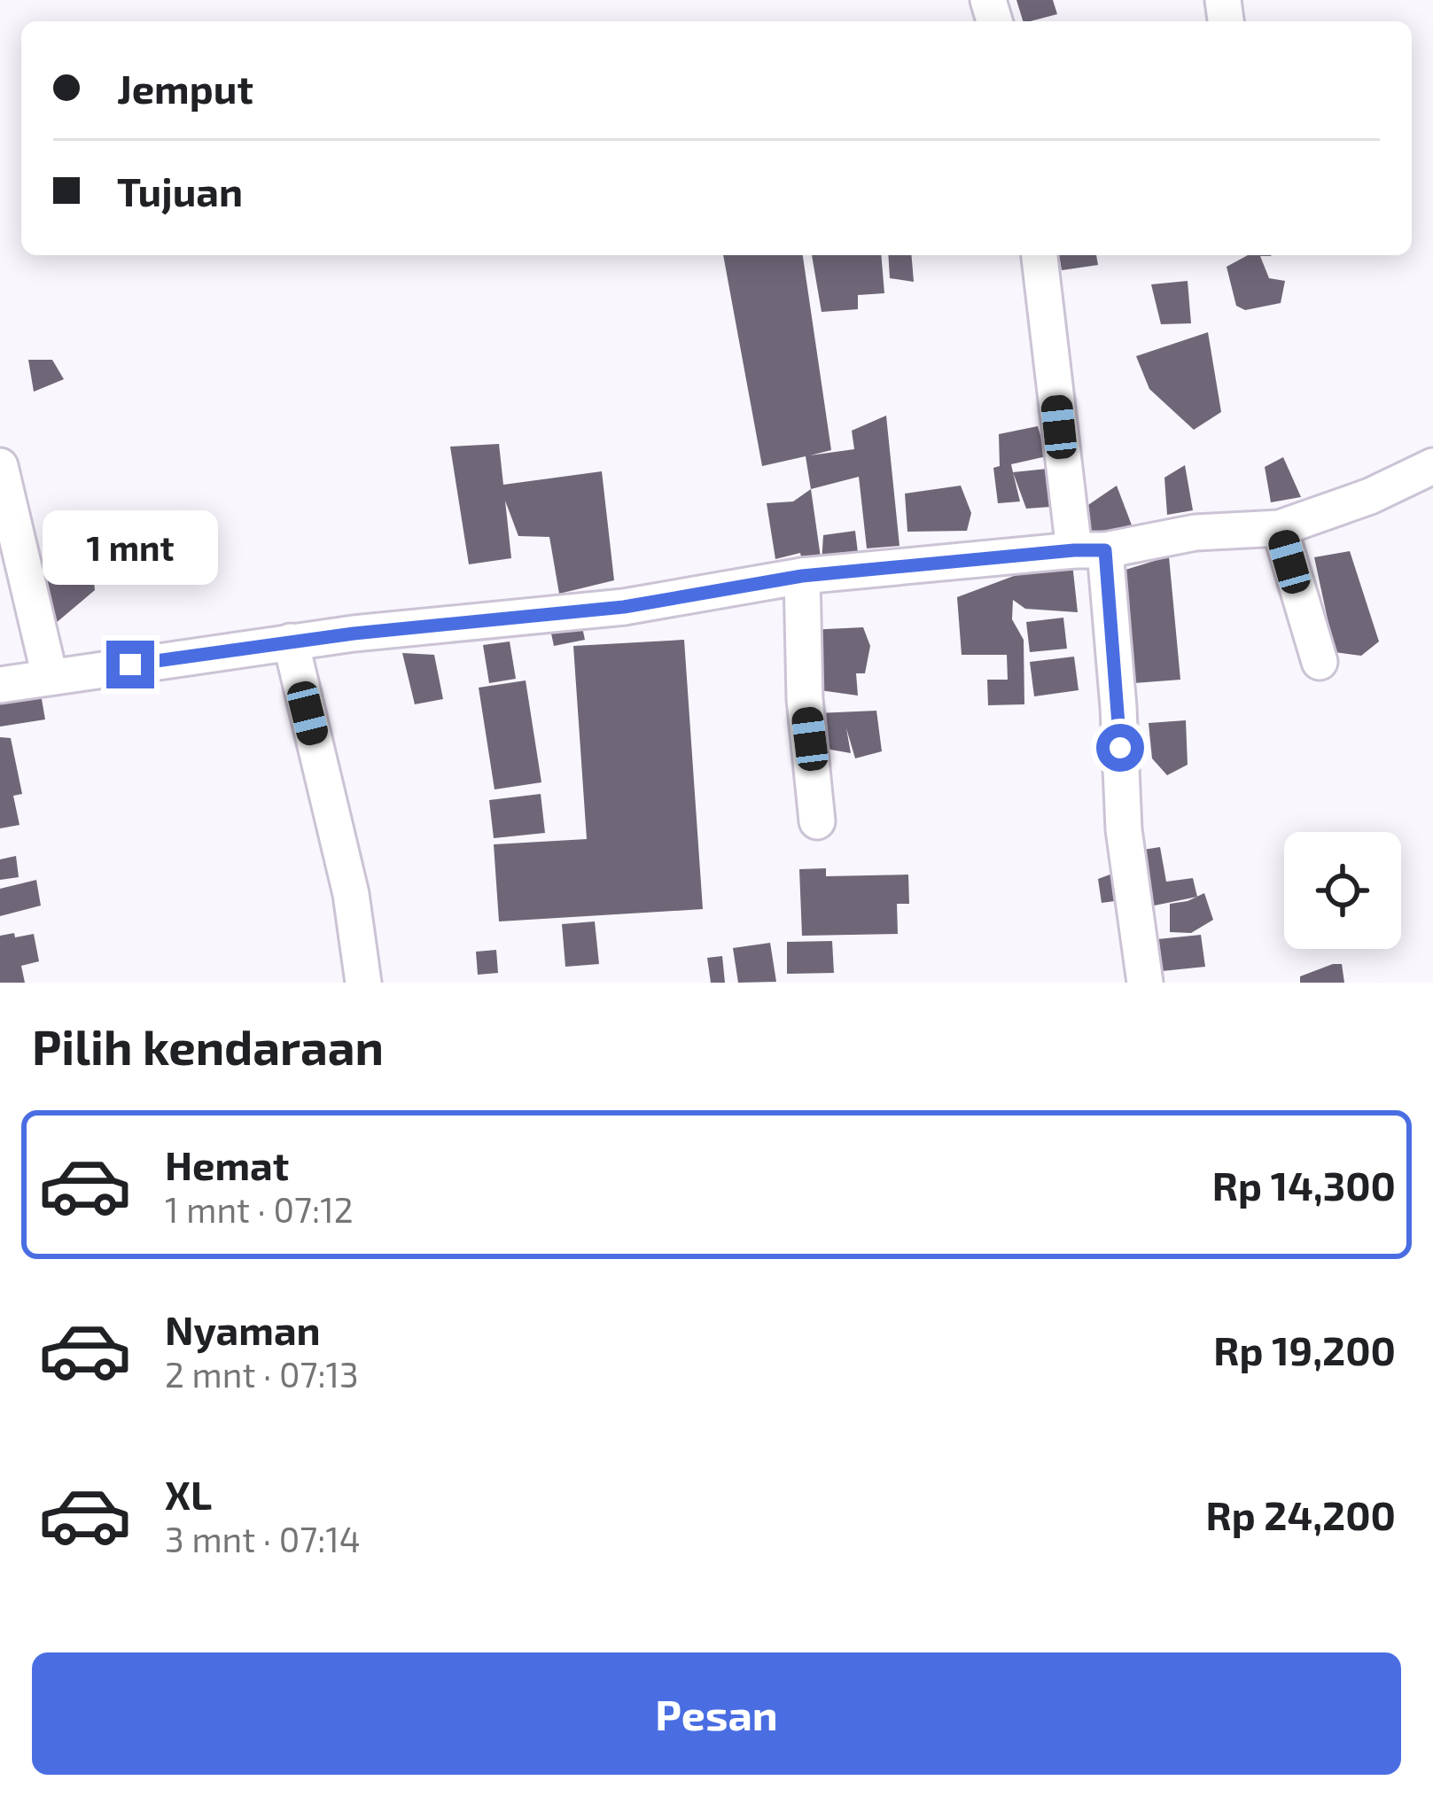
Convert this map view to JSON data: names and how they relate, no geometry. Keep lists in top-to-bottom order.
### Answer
{
  "page": {
    "banner": ["Jemput", "Tujuan"],
    "bubble": "1 mnt",
    "heading": "Pilih kendaraan",
    "list": [
      {
        "name": "Hemat",
        "note": "1 mnt · 07:12",
        "value": "Rp 14,300"
      },
      {
        "name": "Nyaman",
        "note": "2 mnt · 07:13",
        "value": "Rp 19,200"
      },
      {
        "name": "XL",
        "note": "3 mnt · 07:14",
        "value": "Rp 24,200"
      }
    ],
    "buttons": "Pesan"
  }
}
